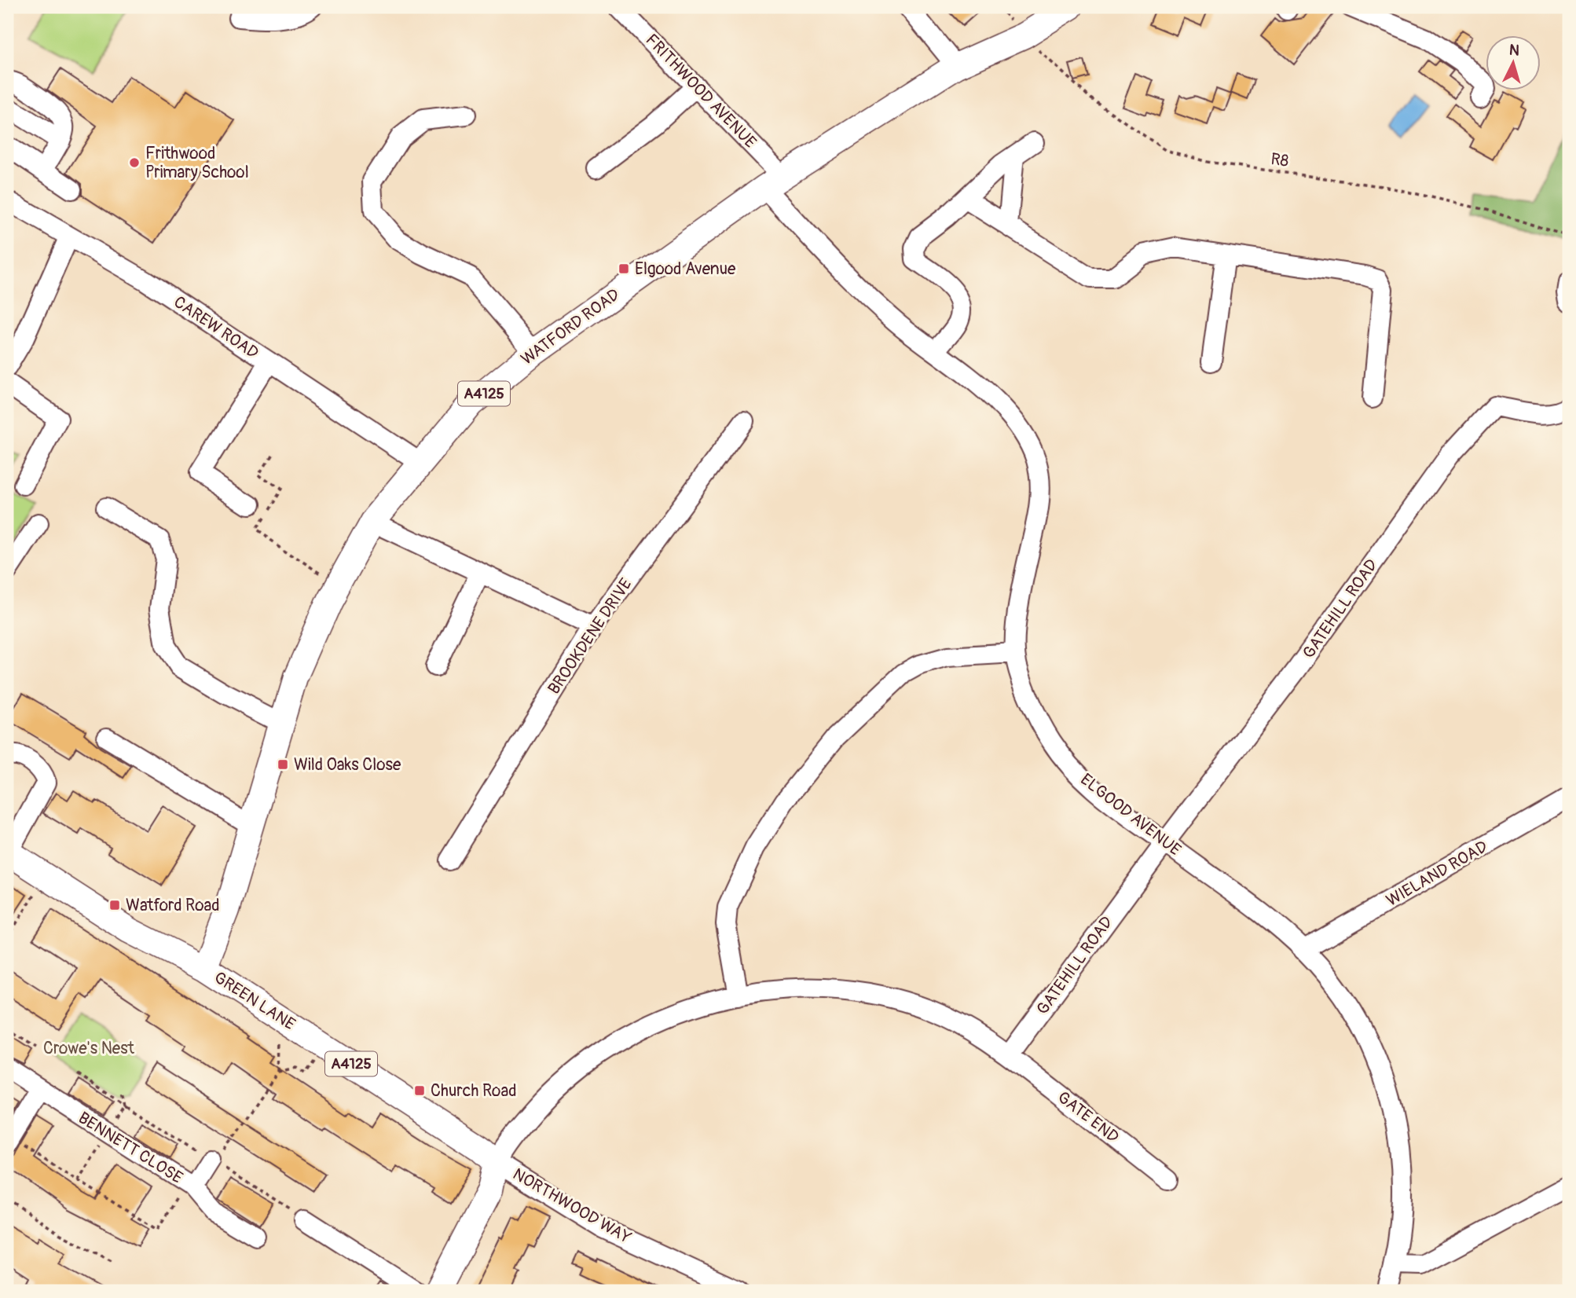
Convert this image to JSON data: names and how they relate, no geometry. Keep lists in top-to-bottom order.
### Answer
{
  "streets": {
    "main road": ["WATFORD ROAD", "A4125", "GREEN LANE"],
    "street": [
      "FRITHWOOD AVENUE",
      "CAREW ROAD",
      "GATEHILL ROAD",
      "BROOKDENE DRIVE",
      "ELGOOD AVENUE",
      "WIELAND ROAD",
      "GATE END",
      "BENNETT CLOSE",
      "NORTHWOOD WAY"
    ],
    "path": ["R8"]
  },
  "crossings": [
    ["FRITHWOOD AVENUE", "WATFORD ROAD"],
    ["FRITHWOOD AVENUE", "ELGOOD AVENUE"],
    ["R8", "WATFORD ROAD"],
    ["WATFORD ROAD", "CAREW ROAD"],
    ["WATFORD ROAD", "ELGOOD AVENUE"],
    ["WATFORD ROAD", "GREEN LANE"],
    ["GATEHILL ROAD", "ELGOOD AVENUE"],
    ["GATEHILL ROAD", "GATE END"],
    ["ELGOOD AVENUE", "WIELAND ROAD"],
    ["GREEN LANE", "NORTHWOOD WAY"]
  ],
  "parks": ["Crowe's Nest"],
  "places": {
    "other": ["Frithwood Primary School"],
    "transit": [
      "Elgood Avenue",
      "Wild Oaks Close",
      "Watford Road",
      "Church Road"
    ]
  },
  "north": "top"
}
